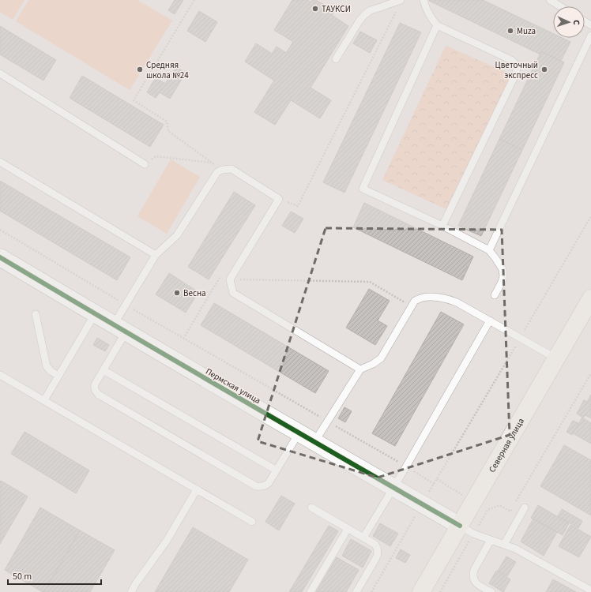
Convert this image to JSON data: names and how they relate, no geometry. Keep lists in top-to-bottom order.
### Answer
{
  "streets": {
    "main road": ["Северная улица"],
    "street": ["Пермская улица"]
  },
  "crossings": [
    ["Пермская улица", "Северная улица"]
  ],
  "places": [
    "ТАУКСИ",
    "Muza",
    "Средняя школа №24",
    "Цветочный экспресс",
    "Весна"
  ],
  "scale_bar": "50 m",
  "north": "right"
}
